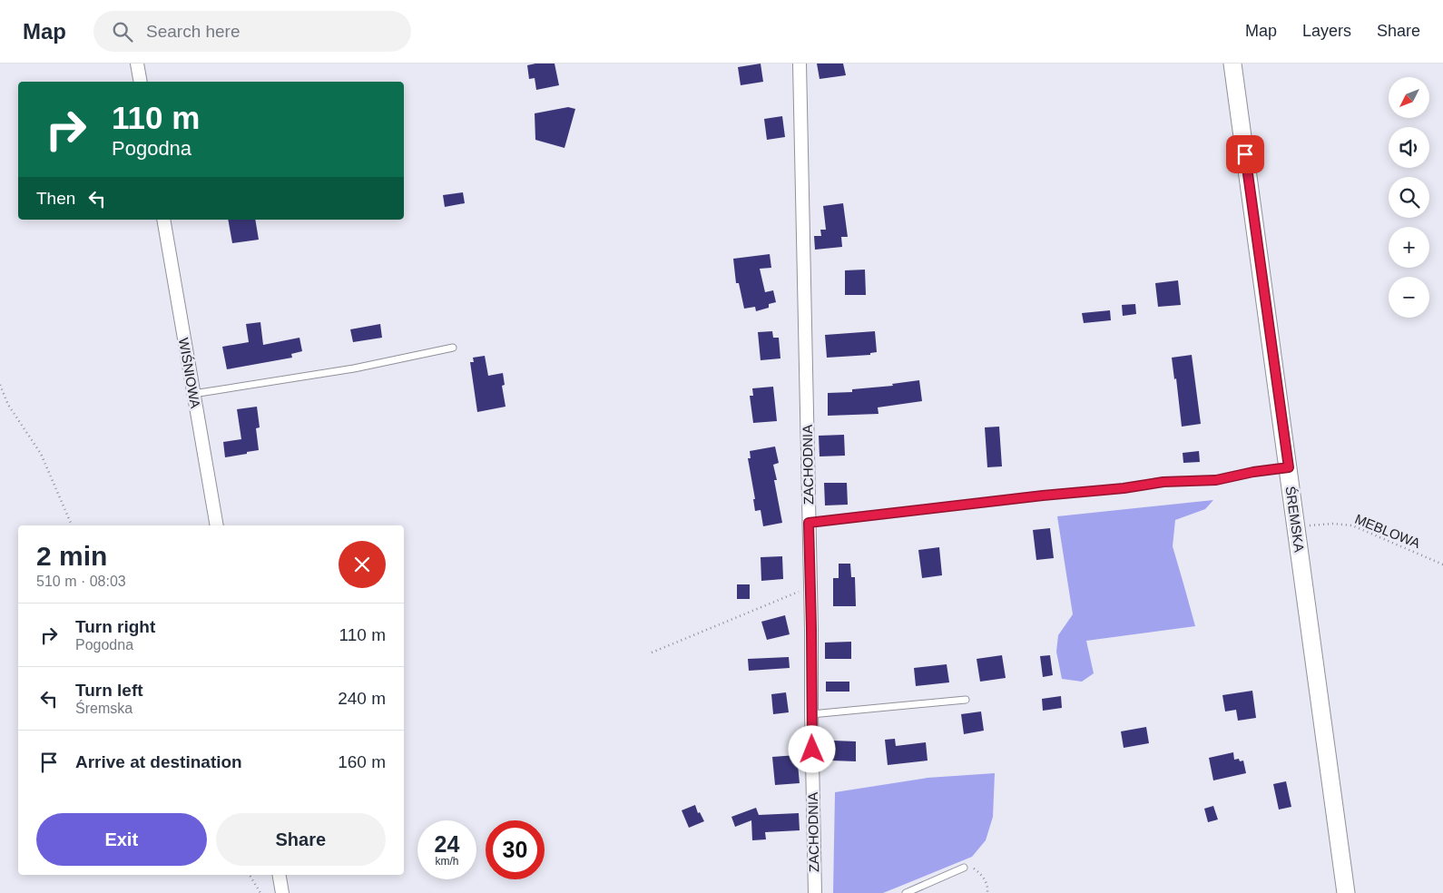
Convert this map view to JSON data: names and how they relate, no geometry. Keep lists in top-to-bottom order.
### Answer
{
  "streets": {
    "main road": ["ŚREMSKA"],
    "street": ["WIŚNIOWA", "ZACHODNIA"],
    "path": ["MEBLOWA"]
  },
  "crossings": [
    ["ŚREMSKA", "MEBLOWA"]
  ],
  "north": "bottom left",
  "page": {
    "header": "Map",
    "search": "Search here",
    "nav": ["Map", "Layers", "Share"],
    "map_buttons": ["+", "−"],
    "turn": ["110 m", "Pogodna"],
    "then": "Then",
    "heading": ["2 min", "510 m · 08:03"],
    "list": [
      {
        "name": "Turn right",
        "note": "Pogodna",
        "value": "110 m"
      },
      {
        "name": "Turn left",
        "note": "Śremska",
        "value": "240 m"
      },
      {
        "name": "Arrive at destination",
        "value": "160 m"
      }
    ],
    "buttons": ["Exit", "Share"],
    "speed": "24 km/h",
    "limit": "30"
  }
}
